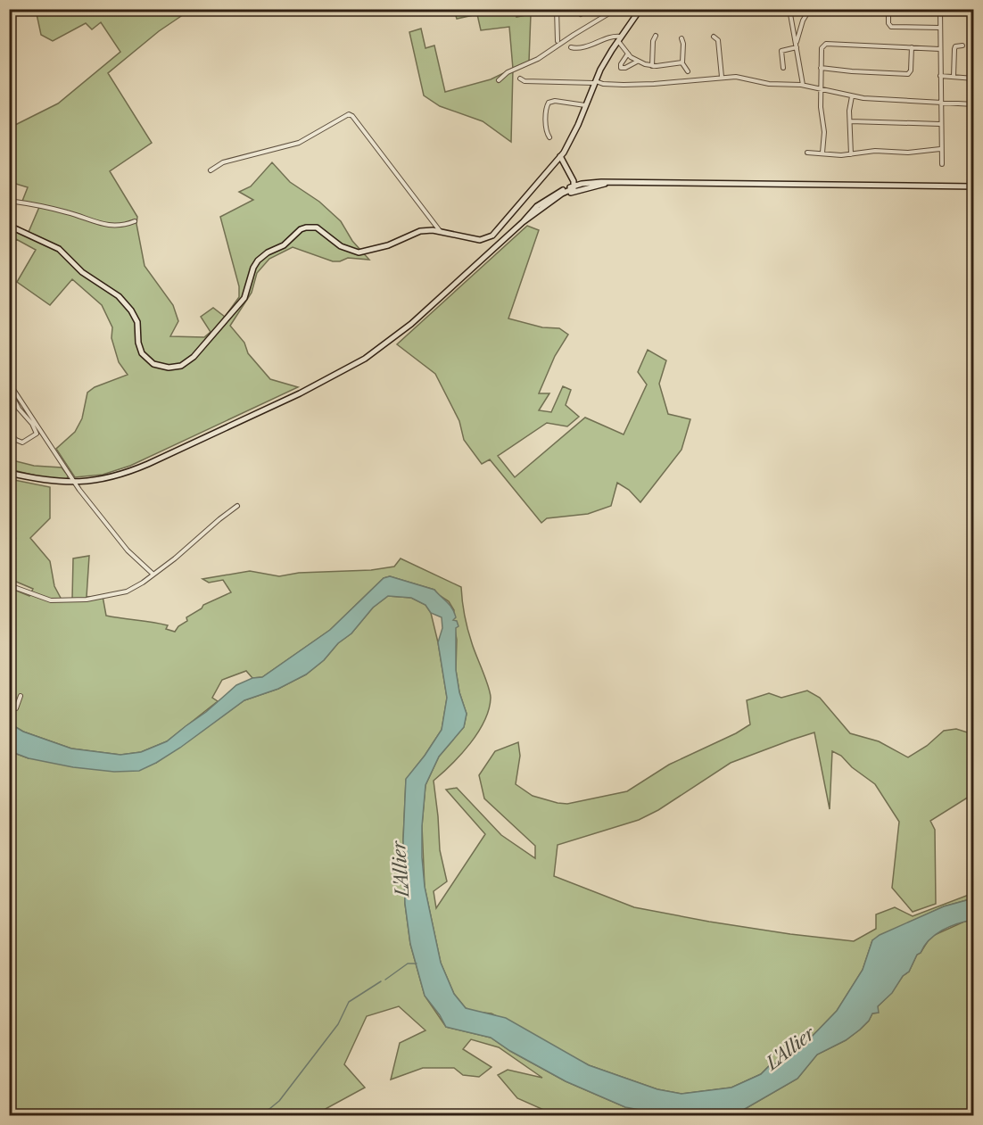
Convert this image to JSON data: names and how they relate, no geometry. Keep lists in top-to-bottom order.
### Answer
{
  "water": ["L'Allier"]
}
